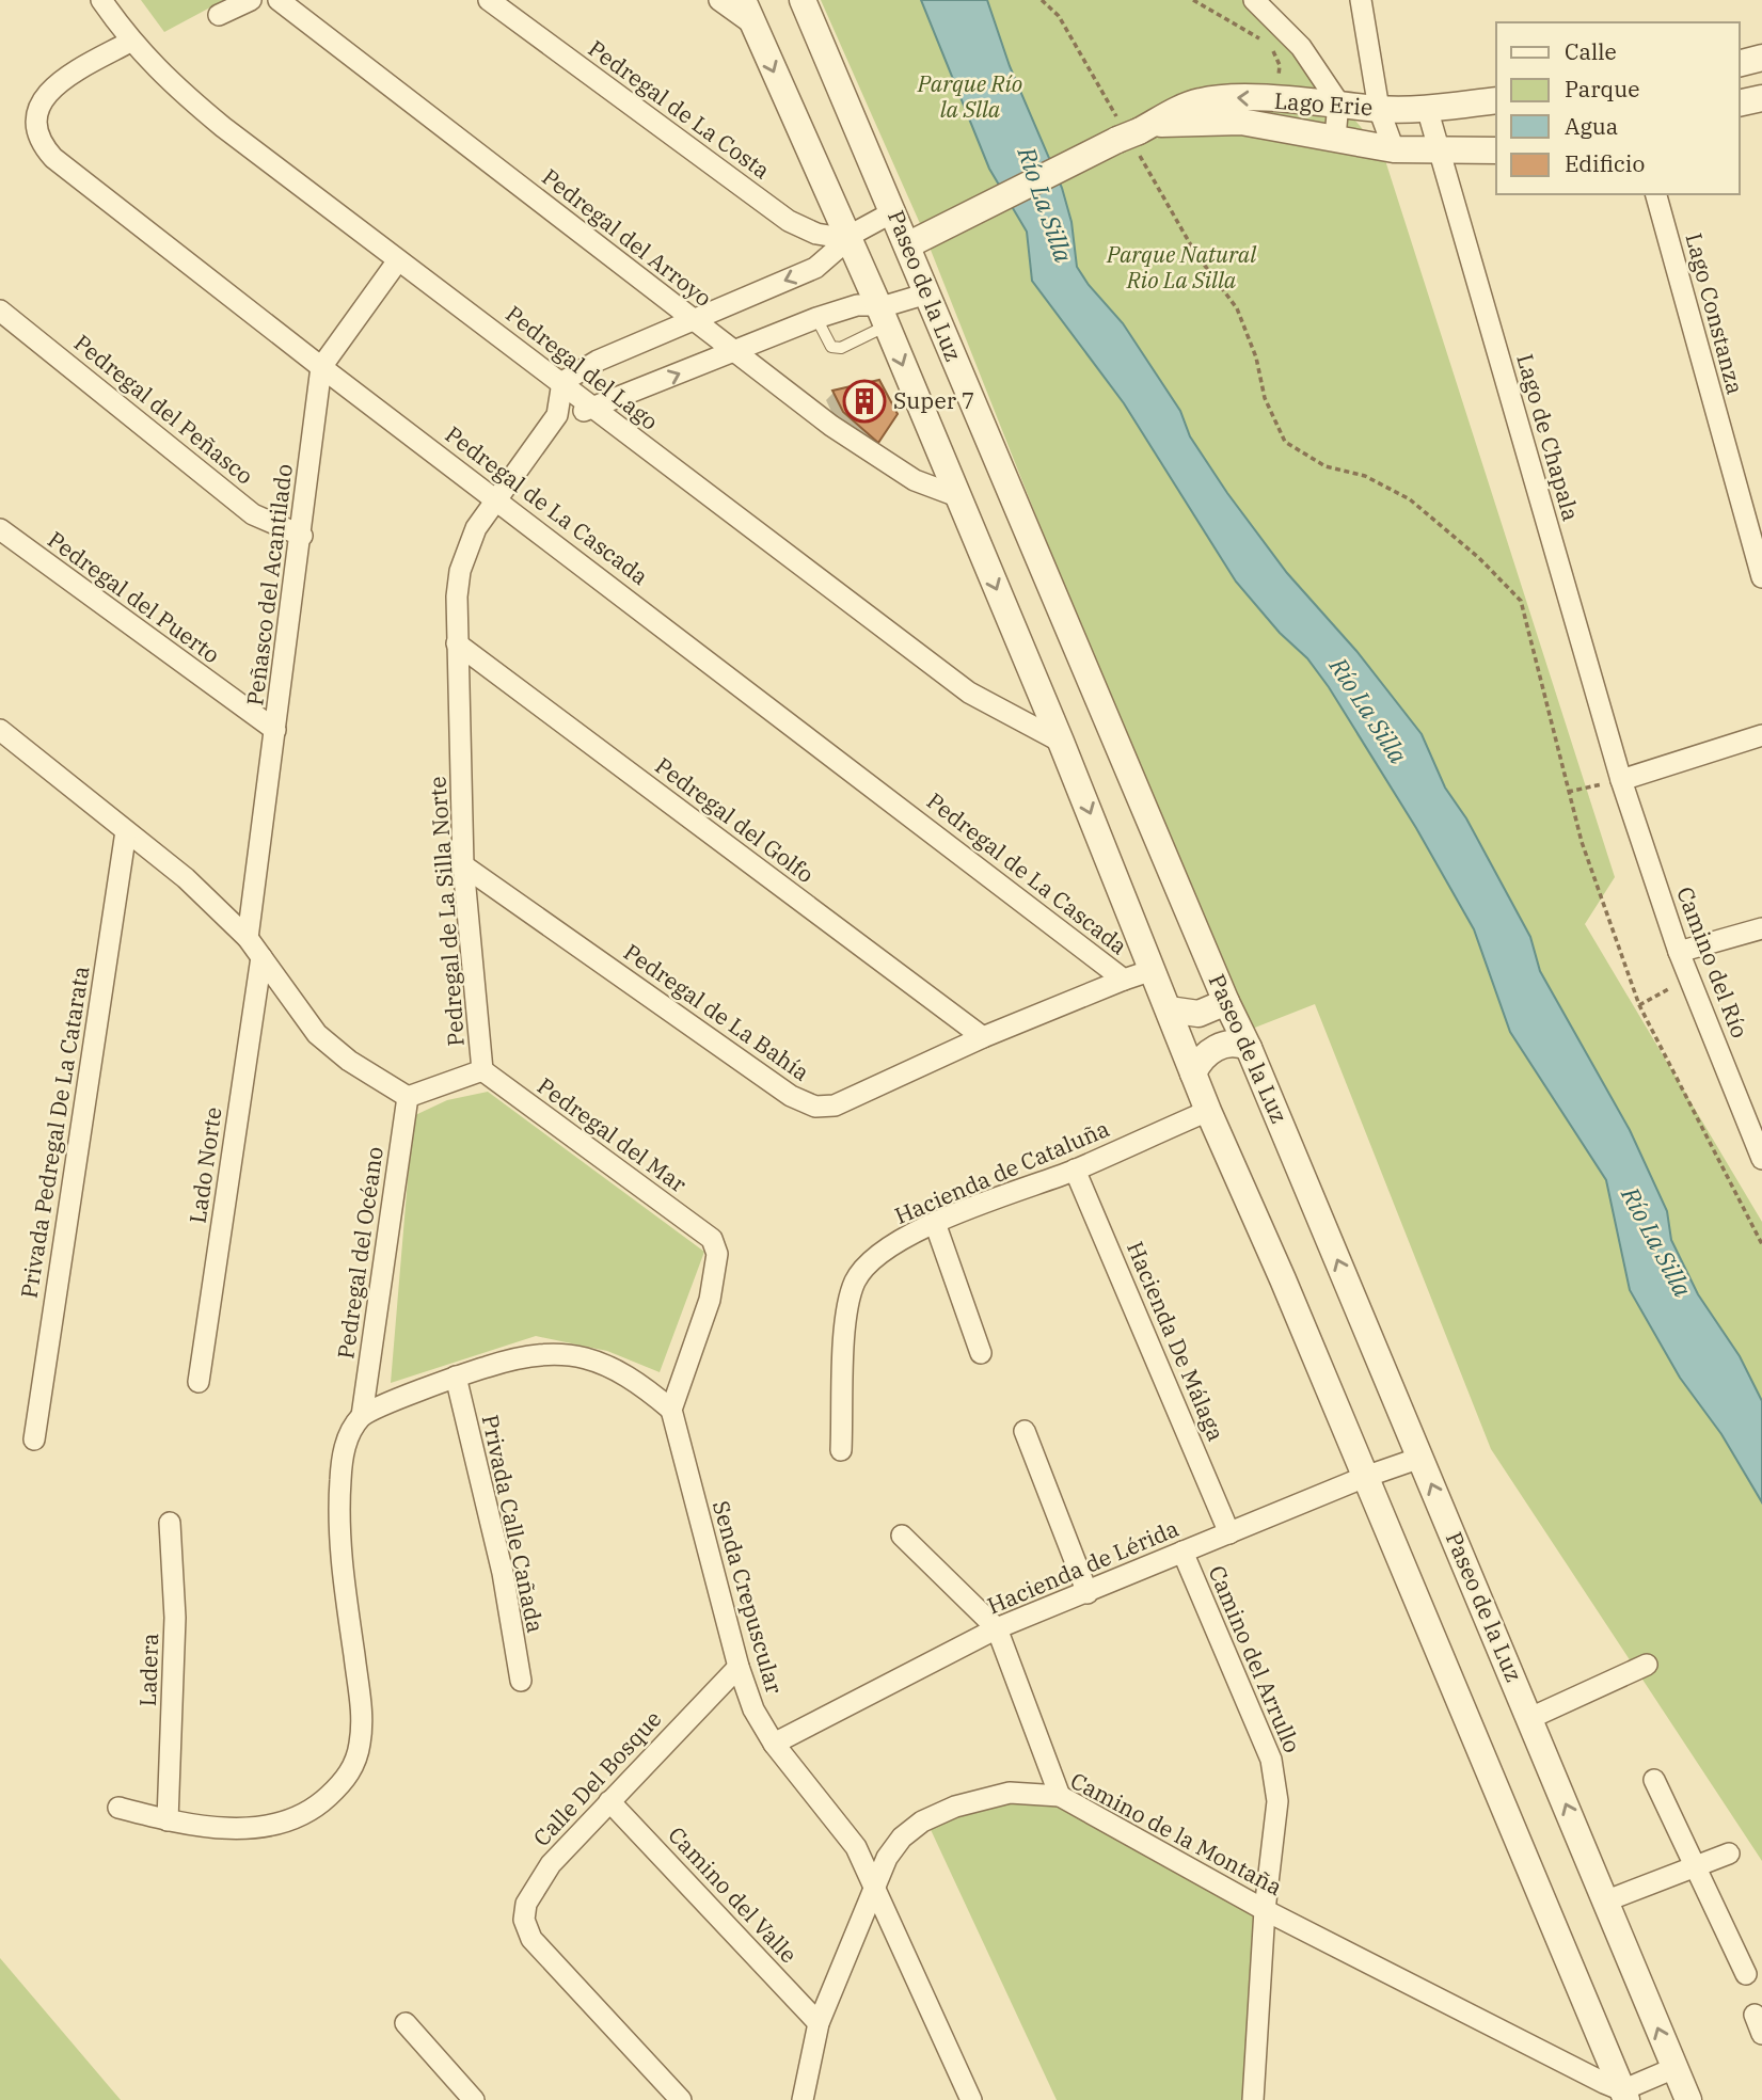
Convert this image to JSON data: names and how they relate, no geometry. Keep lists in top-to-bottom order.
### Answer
{
  "streets": {
    "street": [
      "Lago Erie",
      "Pedregal de La Costa",
      "Pedregal del Arroyo",
      "Paseo de la Luz",
      "Lago Constanza",
      "Pedregal del Lago",
      "Pedregal del Peñasco",
      "Lago de Chapala",
      "Pedregal de La Cascada",
      "Peñasco del Acantilado",
      "Pedregal del Puerto",
      "Pedregal del Golfo",
      "Pedregal de La Silla Norte",
      "Camino del Río",
      "Pedregal de La Bahía",
      "Privada Pedregal De La Catarata",
      "Pedregal del Mar",
      "Lado Norte",
      "Hacienda de Cataluña",
      "Pedregal del Océano",
      "Hacienda De Málaga",
      "Privada Calle Cañada",
      "Hacienda de Lérida",
      "Senda Crepuscular",
      "Camino del Arrullo",
      "Ladera",
      "Calle Del Bosque",
      "Camino de la Montaña",
      "Camino del Valle"
    ]
  },
  "crossings": [
    ["Lago Erie", "Lago de Chapala"],
    ["Paseo de la Luz", "Hacienda de Lérida"],
    ["Pedregal del Lago", "Pedregal de La Cascada"],
    ["Pedregal del Lago", "Peñasco del Acantilado"],
    ["Pedregal del Lago", "Pedregal de La Silla Norte"],
    ["Pedregal del Peñasco", "Peñasco del Acantilado"],
    ["Lago de Chapala", "Camino del Río"],
    ["Pedregal de La Cascada", "Peñasco del Acantilado"],
    ["Pedregal de La Cascada", "Pedregal de La Silla Norte"],
    ["Pedregal de La Cascada", "Pedregal de La Bahía"],
    ["Peñasco del Acantilado", "Pedregal del Puerto"],
    ["Pedregal del Golfo", "Pedregal de La Silla Norte"],
    ["Pedregal del Golfo", "Pedregal de La Bahía"],
    ["Pedregal de La Silla Norte", "Pedregal de La Bahía"],
    ["Pedregal de La Silla Norte", "Pedregal del Mar"],
    ["Pedregal de La Silla Norte", "Pedregal del Océano"],
    ["Pedregal del Mar", "Senda Crepuscular"],
    ["Hacienda de Cataluña", "Hacienda De Málaga"],
    ["Pedregal del Océano", "Ladera"],
    ["Hacienda De Málaga", "Hacienda de Lérida"],
    ["Hacienda de Lérida", "Senda Crepuscular"],
    ["Hacienda de Lérida", "Camino del Arrullo"],
    ["Senda Crepuscular", "Calle Del Bosque"],
    ["Senda Crepuscular", "Camino de la Montaña"],
    ["Camino del Arrullo", "Camino de la Montaña"],
    ["Calle Del Bosque", "Camino del Valle"],
    ["Camino de la Montaña", "Camino del Valle"]
  ],
  "water": ["Río La Silla"],
  "parks": ["Parque Río la Slla", "Parque Natural Rio La Silla"],
  "places": {
    "building": ["Super 7"]
  },
  "legend": [
    "Calle",
    "Parque",
    "Agua",
    "Edificio"
  ]
}
